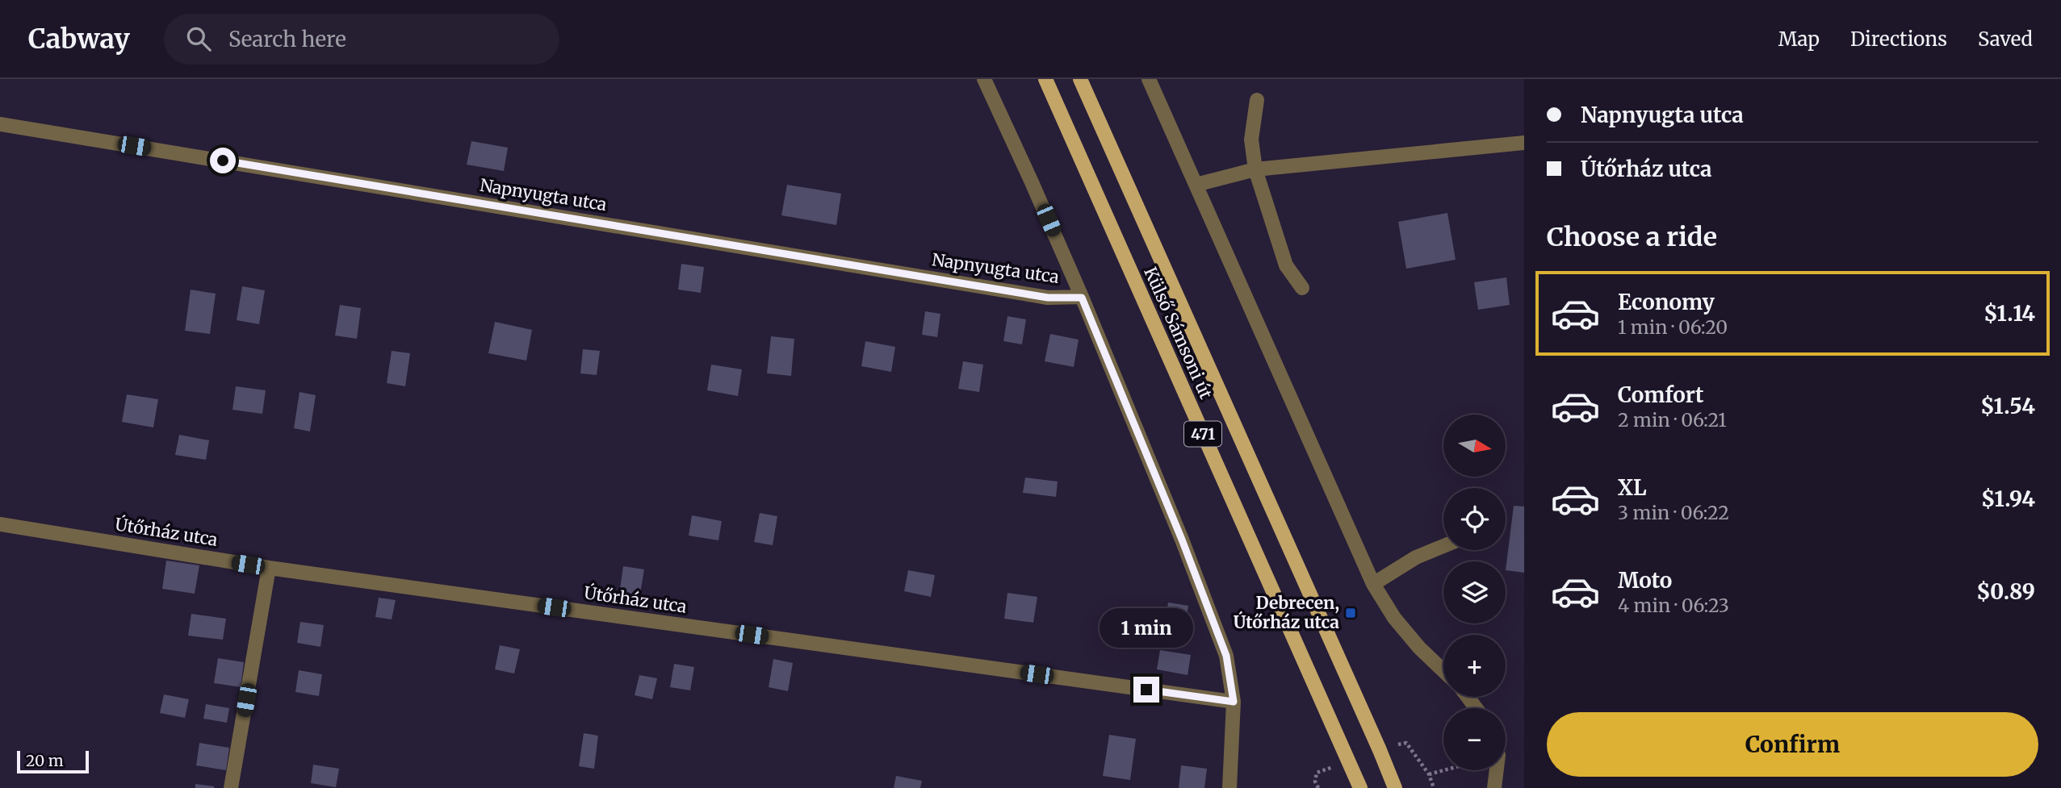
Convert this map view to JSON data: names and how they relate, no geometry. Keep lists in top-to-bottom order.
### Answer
{
  "streets": {
    "main road": ["Külső Sámsoni út", "471"],
    "street": ["Napnyugta utca", "Útőrház utca"]
  },
  "places": {
    "transit": ["Debrecen, Útőrház utca"]
  },
  "scale_bar": "20 m",
  "north": "right",
  "page": {
    "header": "Cabway",
    "search": "Search here",
    "nav": ["Map", "Directions", "Saved"],
    "banner": ["Napnyugta utca", "Útőrház utca"],
    "heading": "Choose a ride",
    "list": [
      {
        "name": "Economy",
        "note": "1 min · 06:20",
        "value": "$1.14"
      },
      {
        "name": "Comfort",
        "note": "2 min · 06:21",
        "value": "$1.54"
      },
      {
        "name": "XL",
        "note": "3 min · 06:22",
        "value": "$1.94"
      },
      {
        "name": "Moto",
        "note": "4 min · 06:23",
        "value": "$0.89"
      }
    ],
    "map_buttons": ["+", "−"],
    "bubble": "1 min",
    "buttons": "Confirm",
    "scale": "20 m"
  }
}
